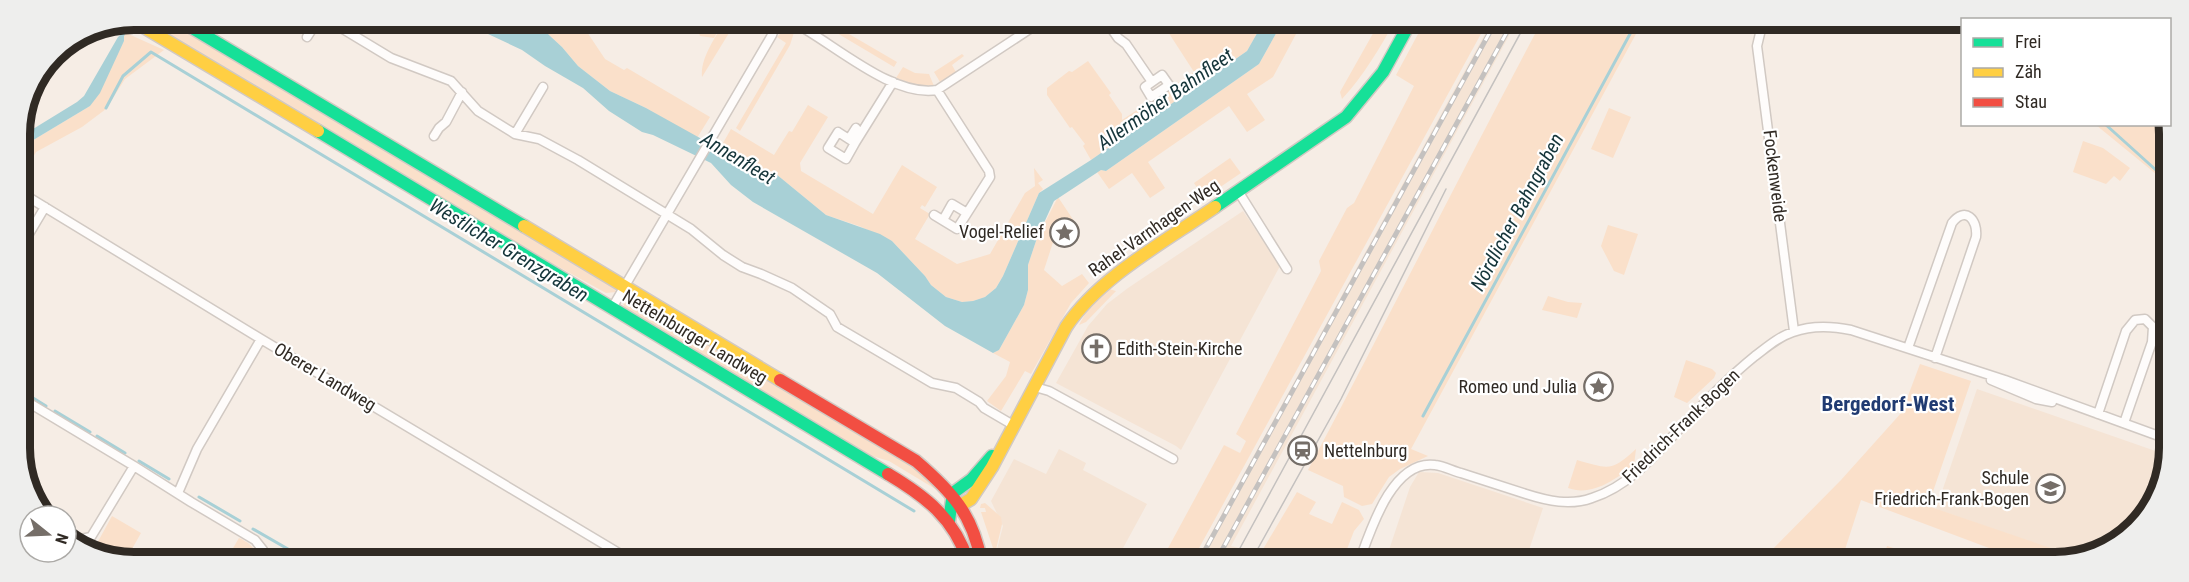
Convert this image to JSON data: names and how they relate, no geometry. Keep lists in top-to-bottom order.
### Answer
{
  "streets": {
    "main road": ["Rahel-Varnhagen-Weg", "Nettelnburger Landweg"],
    "street": ["Fockenweide", "Oberer Landweg", "Friedrich-Frank-Bogen"]
  },
  "crossings": [
    ["Fockenweide", "Friedrich-Frank-Bogen"],
    ["Rahel-Varnhagen-Weg", "Nettelnburger Landweg"]
  ],
  "districts": ["Bergedorf-West"],
  "water": [
    "Allermöher Bahnfleet",
    "Annenfleet",
    "Nördlicher Bahngraben",
    "Westlicher Grenzgraben"
  ],
  "places": {
    "place": ["Vogel-Relief", "Romeo und Julia"],
    "church": ["Edith-Stein-Kirche"],
    "station": ["Nettelnburg"],
    "school or university": ["Schule Friedrich-Frank-Bogen"]
  },
  "legend": ["Frei", "Zäh", "Stau"],
  "north": "right"
}
